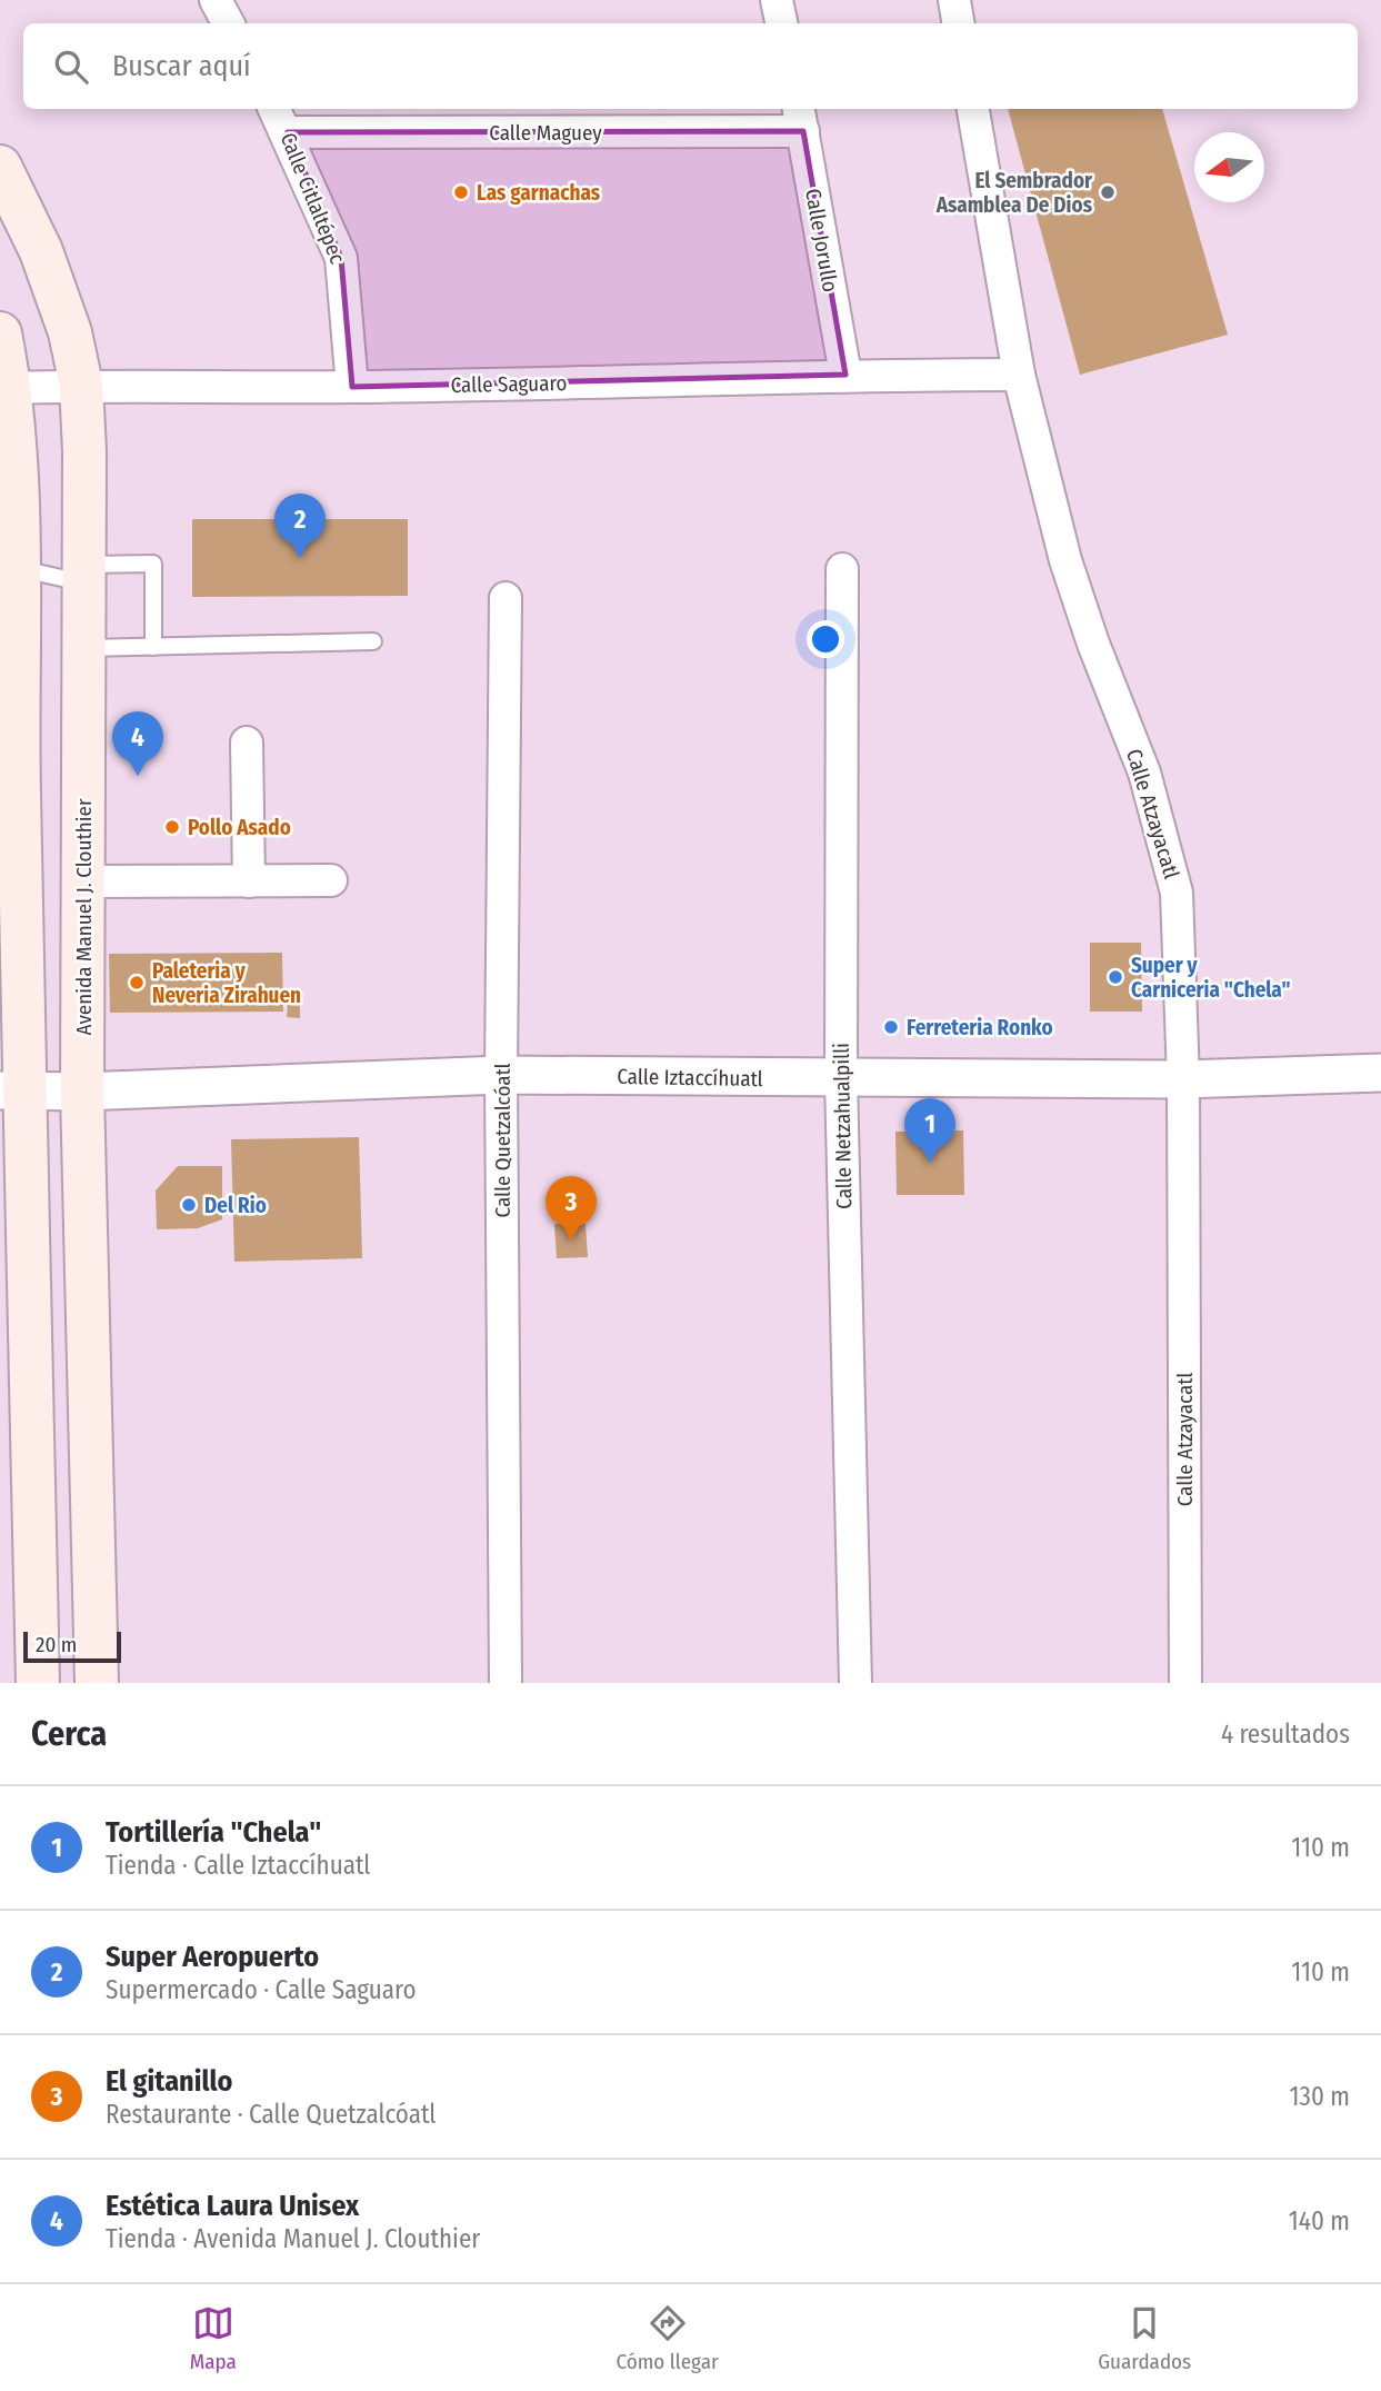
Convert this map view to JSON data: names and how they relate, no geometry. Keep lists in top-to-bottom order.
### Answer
{
  "streets": {
    "main road": ["Avenida Manuel J. Clouthier"],
    "street": [
      "Calle Maguey",
      "Calle Citlaltépec",
      "Calle Jorullo",
      "Calle Saguaro",
      "Calle Atzayacatl",
      "Calle Iztaccíhuatl",
      "Calle Netzahualpilli",
      "Calle Quetzalcóatl"
    ]
  },
  "crossings": [
    ["Calle Maguey", "Calle Citlaltépec"],
    ["Calle Maguey", "Calle Jorullo"],
    ["Calle Citlaltépec", "Calle Saguaro"],
    ["Calle Jorullo", "Calle Saguaro"],
    ["Calle Saguaro", "Calle Atzayacatl"],
    ["Calle Saguaro", "Avenida Manuel J. Clouthier"],
    ["Calle Atzayacatl", "Calle Iztaccíhuatl"],
    ["Avenida Manuel J. Clouthier", "Calle Iztaccíhuatl"],
    ["Calle Iztaccíhuatl", "Calle Netzahualpilli"],
    ["Calle Iztaccíhuatl", "Calle Quetzalcóatl"]
  ],
  "places": [
    "Las garnachas",
    "El Sembrador Asamblea De Dios",
    "Pollo Asado",
    "Super y Carniceria \"Chela\"",
    "Paleteria y Neveria Zirahuen",
    "Ferreteria Ronko",
    "Del Rio"
  ],
  "scale_bar": "20 m",
  "north": "left",
  "page": {
    "search": "Buscar aquí",
    "pins": [
      "2",
      "4",
      "1",
      "3"
    ],
    "scale": "20 m",
    "heading": ["Cerca", "4 resultados"],
    "list": [
      {
        "mark": "1",
        "name": "Tortillería \"Chela\"",
        "note": "Tienda · Calle Iztaccíhuatl",
        "value": "110 m"
      },
      {
        "mark": "2",
        "name": "Super Aeropuerto",
        "note": "Supermercado · Calle Saguaro",
        "value": "110 m"
      },
      {
        "mark": "3",
        "name": "El gitanillo",
        "note": "Restaurante · Calle Quetzalcóatl",
        "value": "130 m"
      },
      {
        "mark": "4",
        "name": "Estética Laura Unisex",
        "note": "Tienda · Avenida Manuel J. Clouthier",
        "value": "140 m"
      }
    ],
    "nav": ["Mapa", "Cómo llegar", "Guardados"]
  }
}
